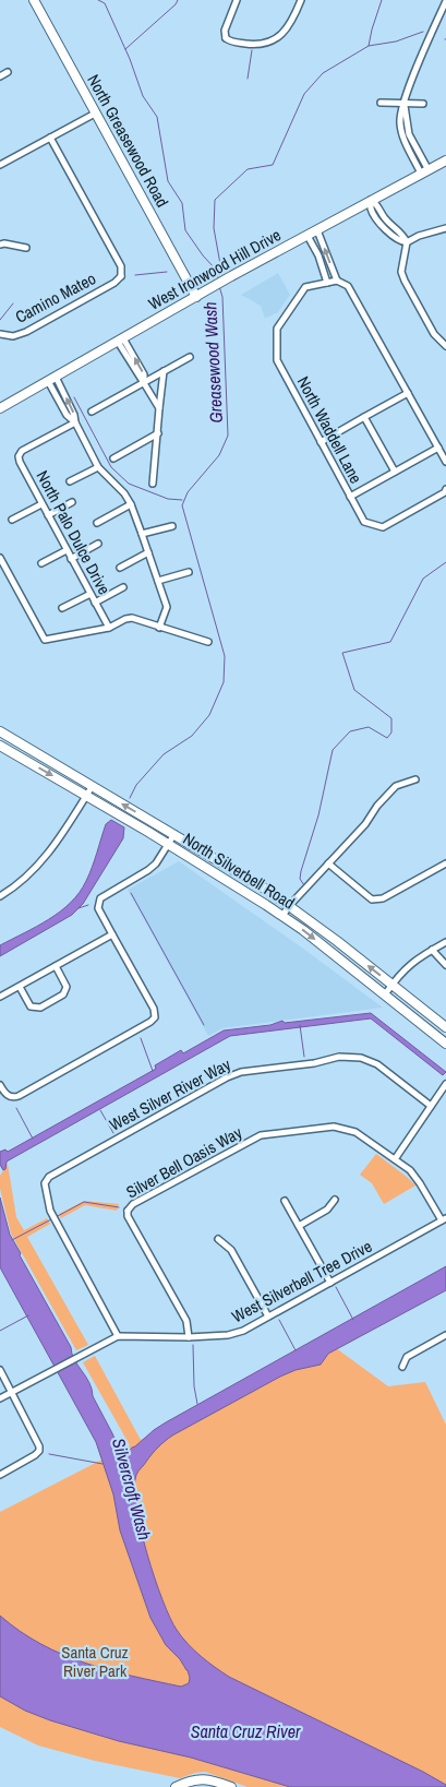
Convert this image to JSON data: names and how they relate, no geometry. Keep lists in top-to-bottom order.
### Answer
{
  "streets": {
    "main road": ["North Greasewood Road", "West Ironwood Hill Drive", "North Silverbell Road"],
    "street": [
      "Camino Mateo",
      "North Waddell Lane",
      "North Palo Dulce Drive",
      "West Silver River Way",
      "Silver Bell Oasis Way",
      "West Silverbell Tree Drive"
    ]
  },
  "crossings": [
    ["North Greasewood Road", "West Ironwood Hill Drive"],
    ["West Silver River Way", "West Silverbell Tree Drive"],
    ["Silver Bell Oasis Way", "West Silverbell Tree Drive"]
  ],
  "water": ["Greasewood Wash", "Silvercroft Wash", "Santa Cruz River"],
  "parks": ["Santa Cruz River Park"]
}
